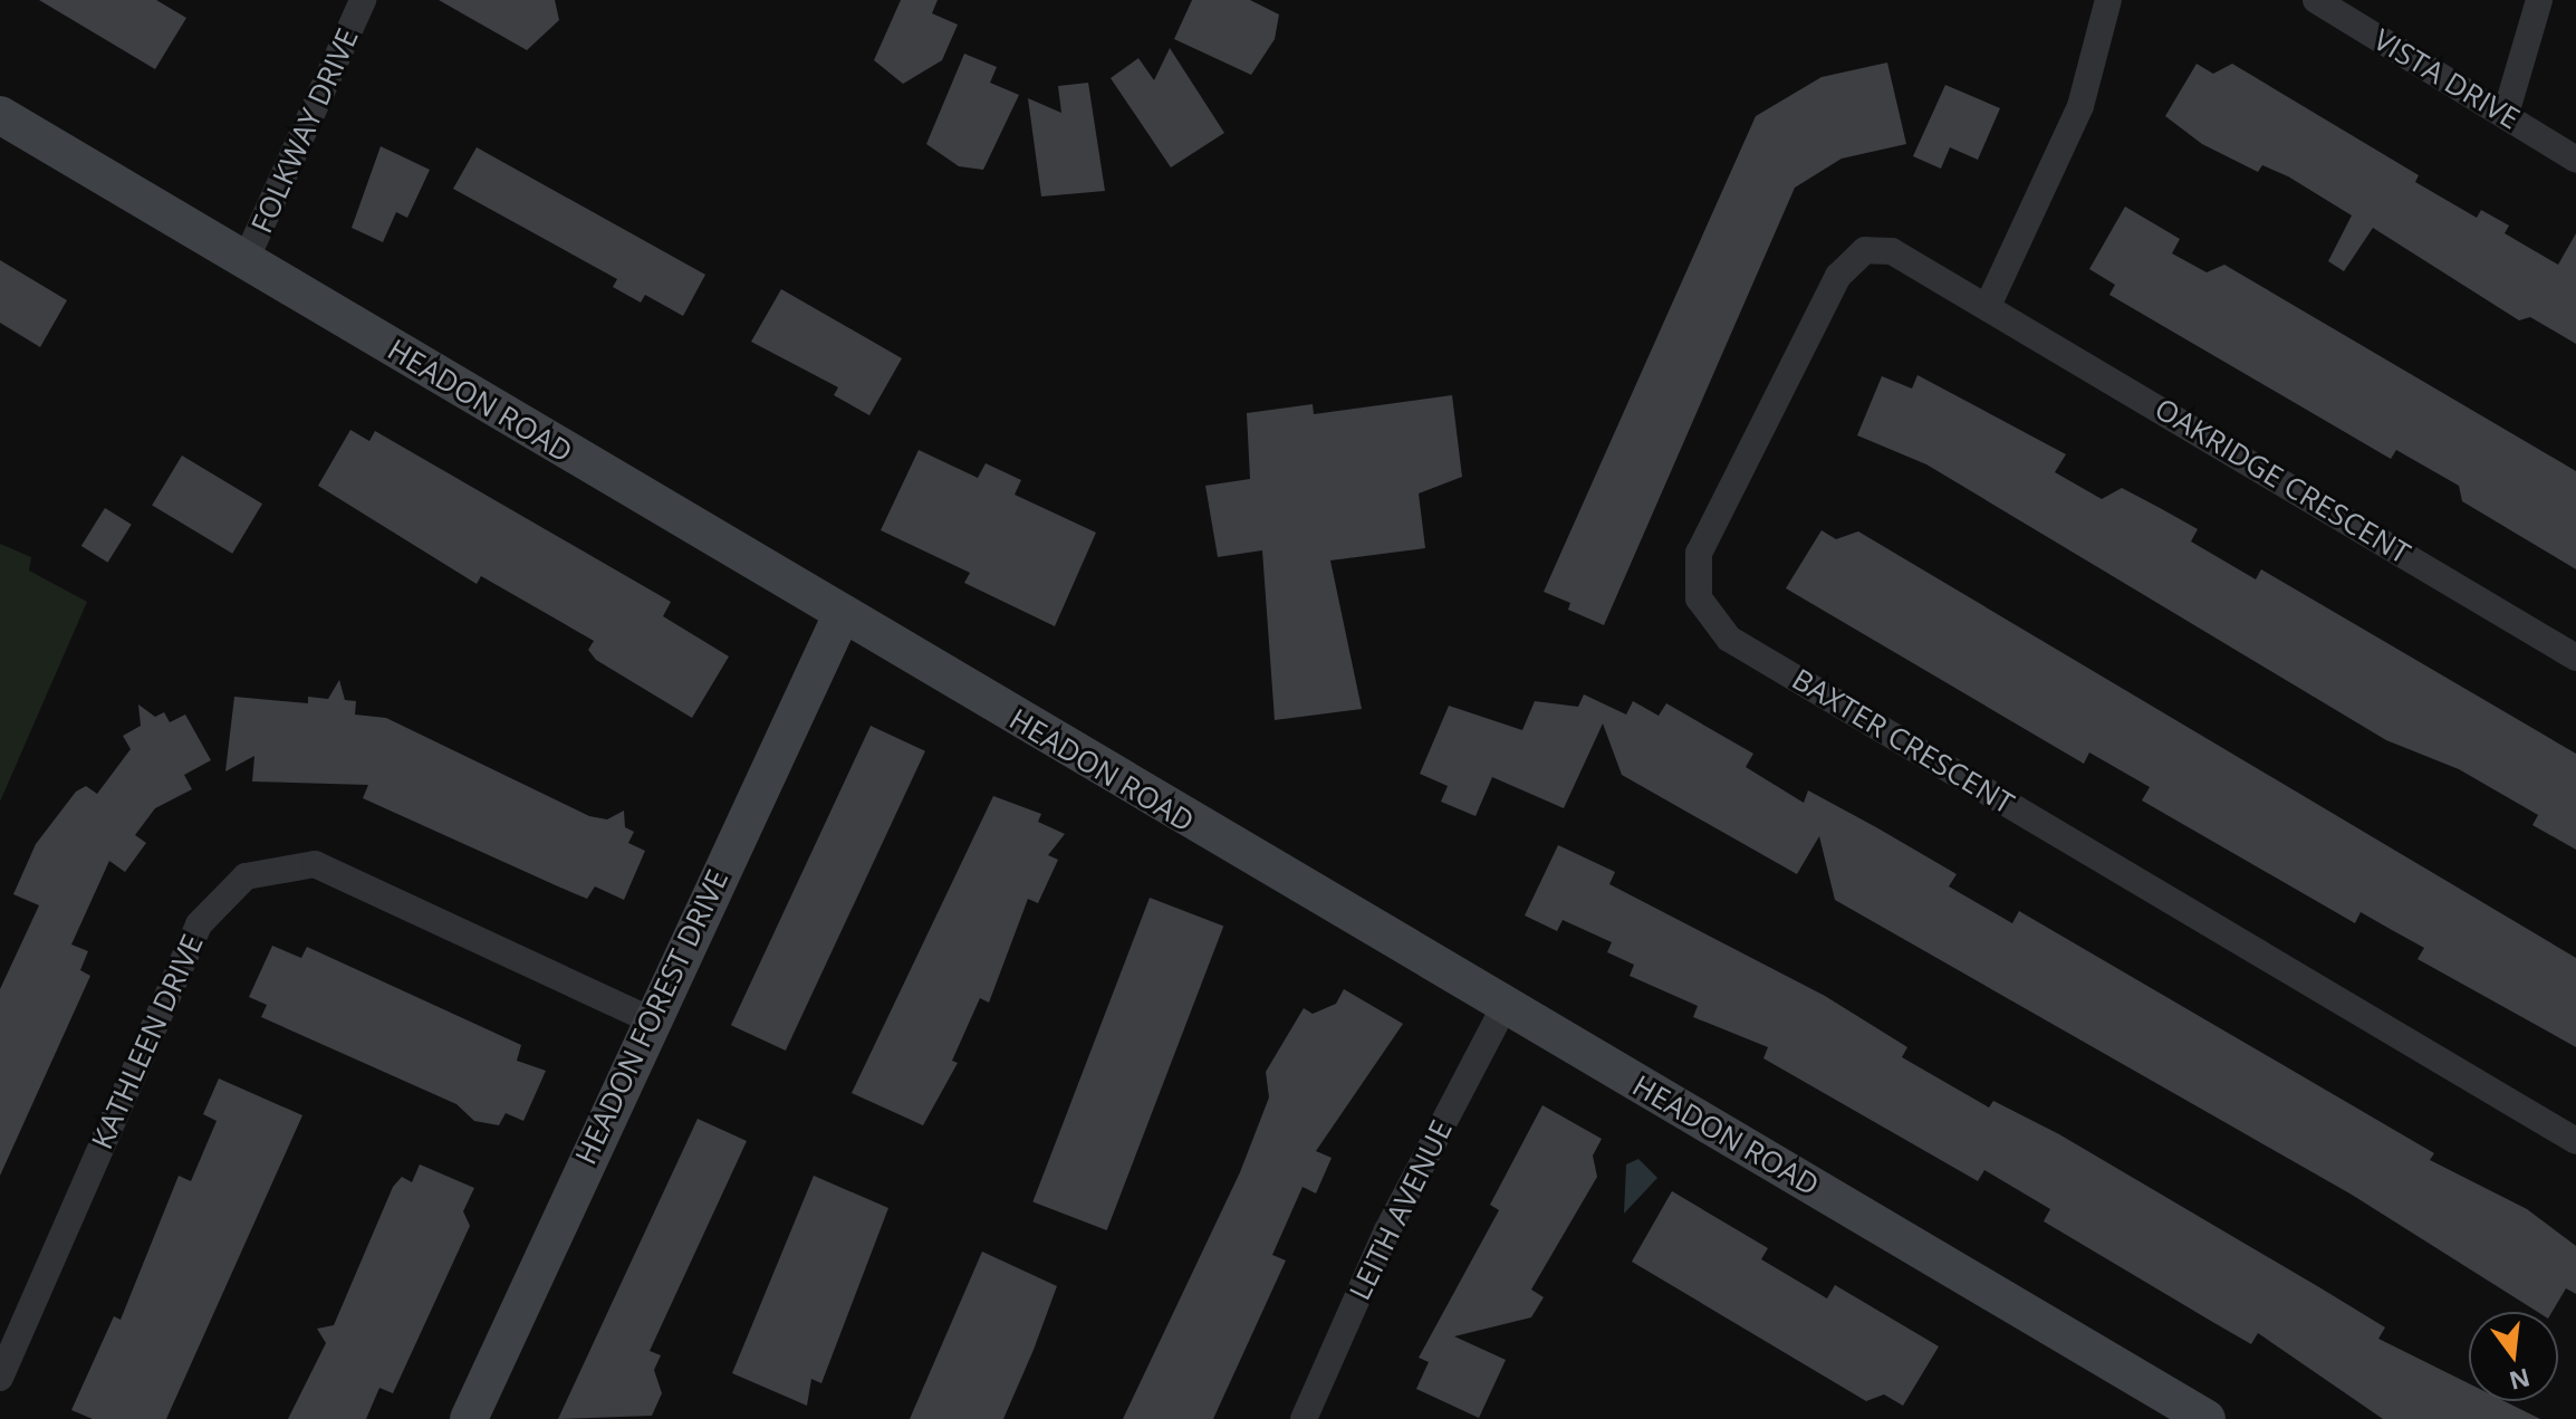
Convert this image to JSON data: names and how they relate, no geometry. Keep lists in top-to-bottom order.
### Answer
{
  "streets": {
    "street": [
      "VISTA DRIVE",
      "FOLKWAY DRIVE",
      "HEADON ROAD",
      "OAKRIDGE CRESCENT",
      "BAXTER CRESCENT",
      "HEADON FOREST DRIVE",
      "KATHLEEN DRIVE",
      "LEITH AVENUE"
    ]
  },
  "crossings": [
    ["FOLKWAY DRIVE", "HEADON ROAD"],
    ["HEADON ROAD", "HEADON FOREST DRIVE"],
    ["HEADON ROAD", "LEITH AVENUE"],
    ["OAKRIDGE CRESCENT", "BAXTER CRESCENT"],
    ["HEADON FOREST DRIVE", "KATHLEEN DRIVE"]
  ],
  "north": "bottom"
}
